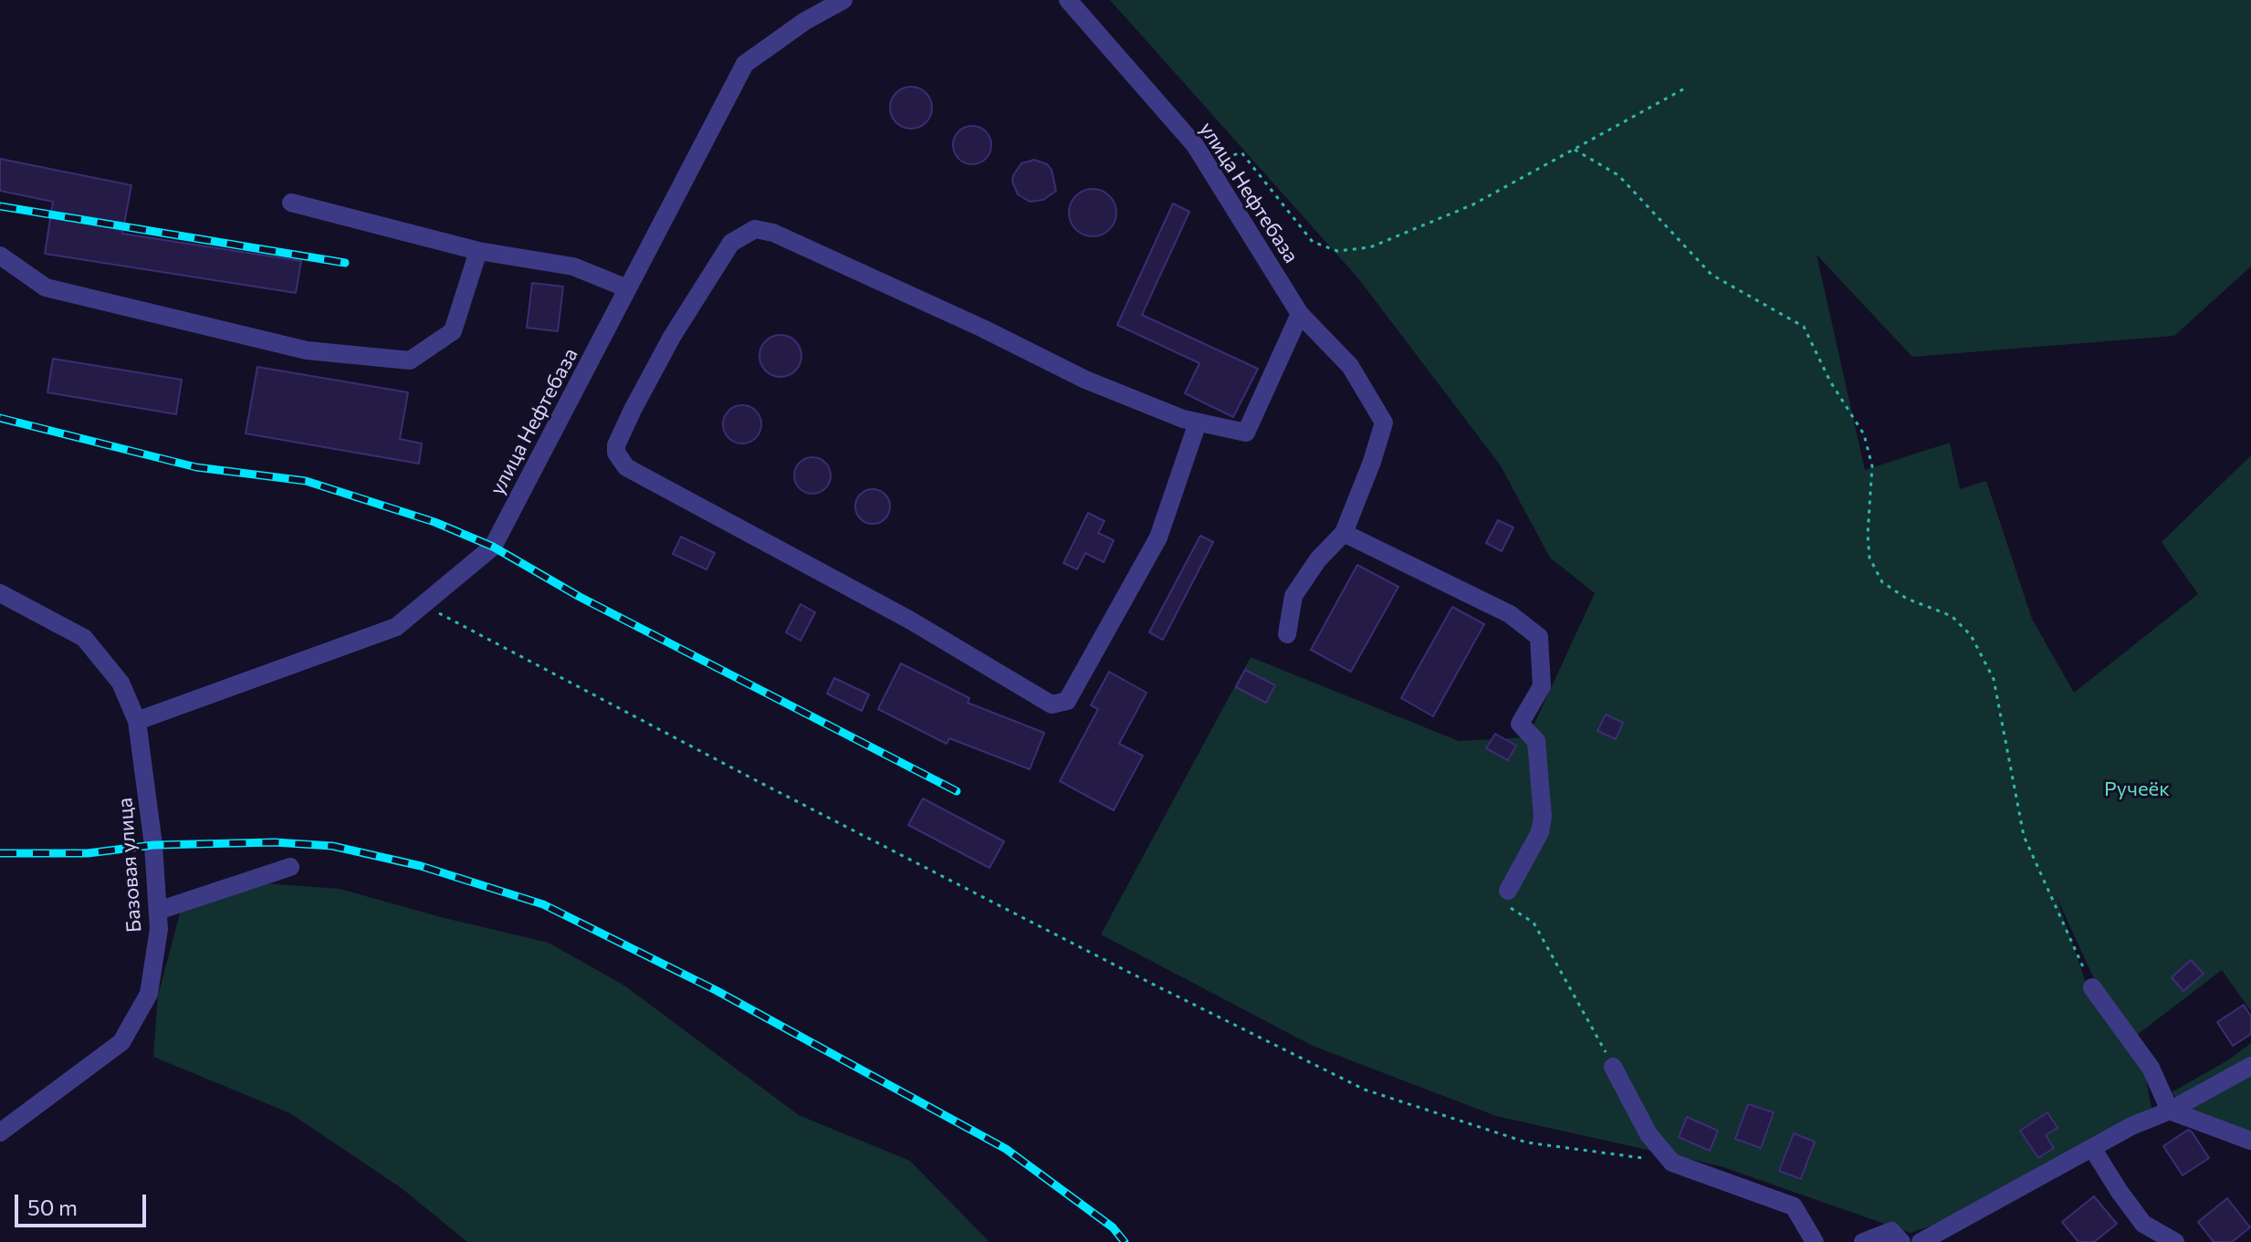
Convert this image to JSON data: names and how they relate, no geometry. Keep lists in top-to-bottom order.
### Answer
{
  "streets": {
    "street": ["улица Нефтебаза", "Базовая улица"]
  },
  "crossings": [
    ["улица Нефтебаза", "Базовая улица"]
  ],
  "parks": ["Ручеёк"],
  "scale_bar": "50 m"
}
